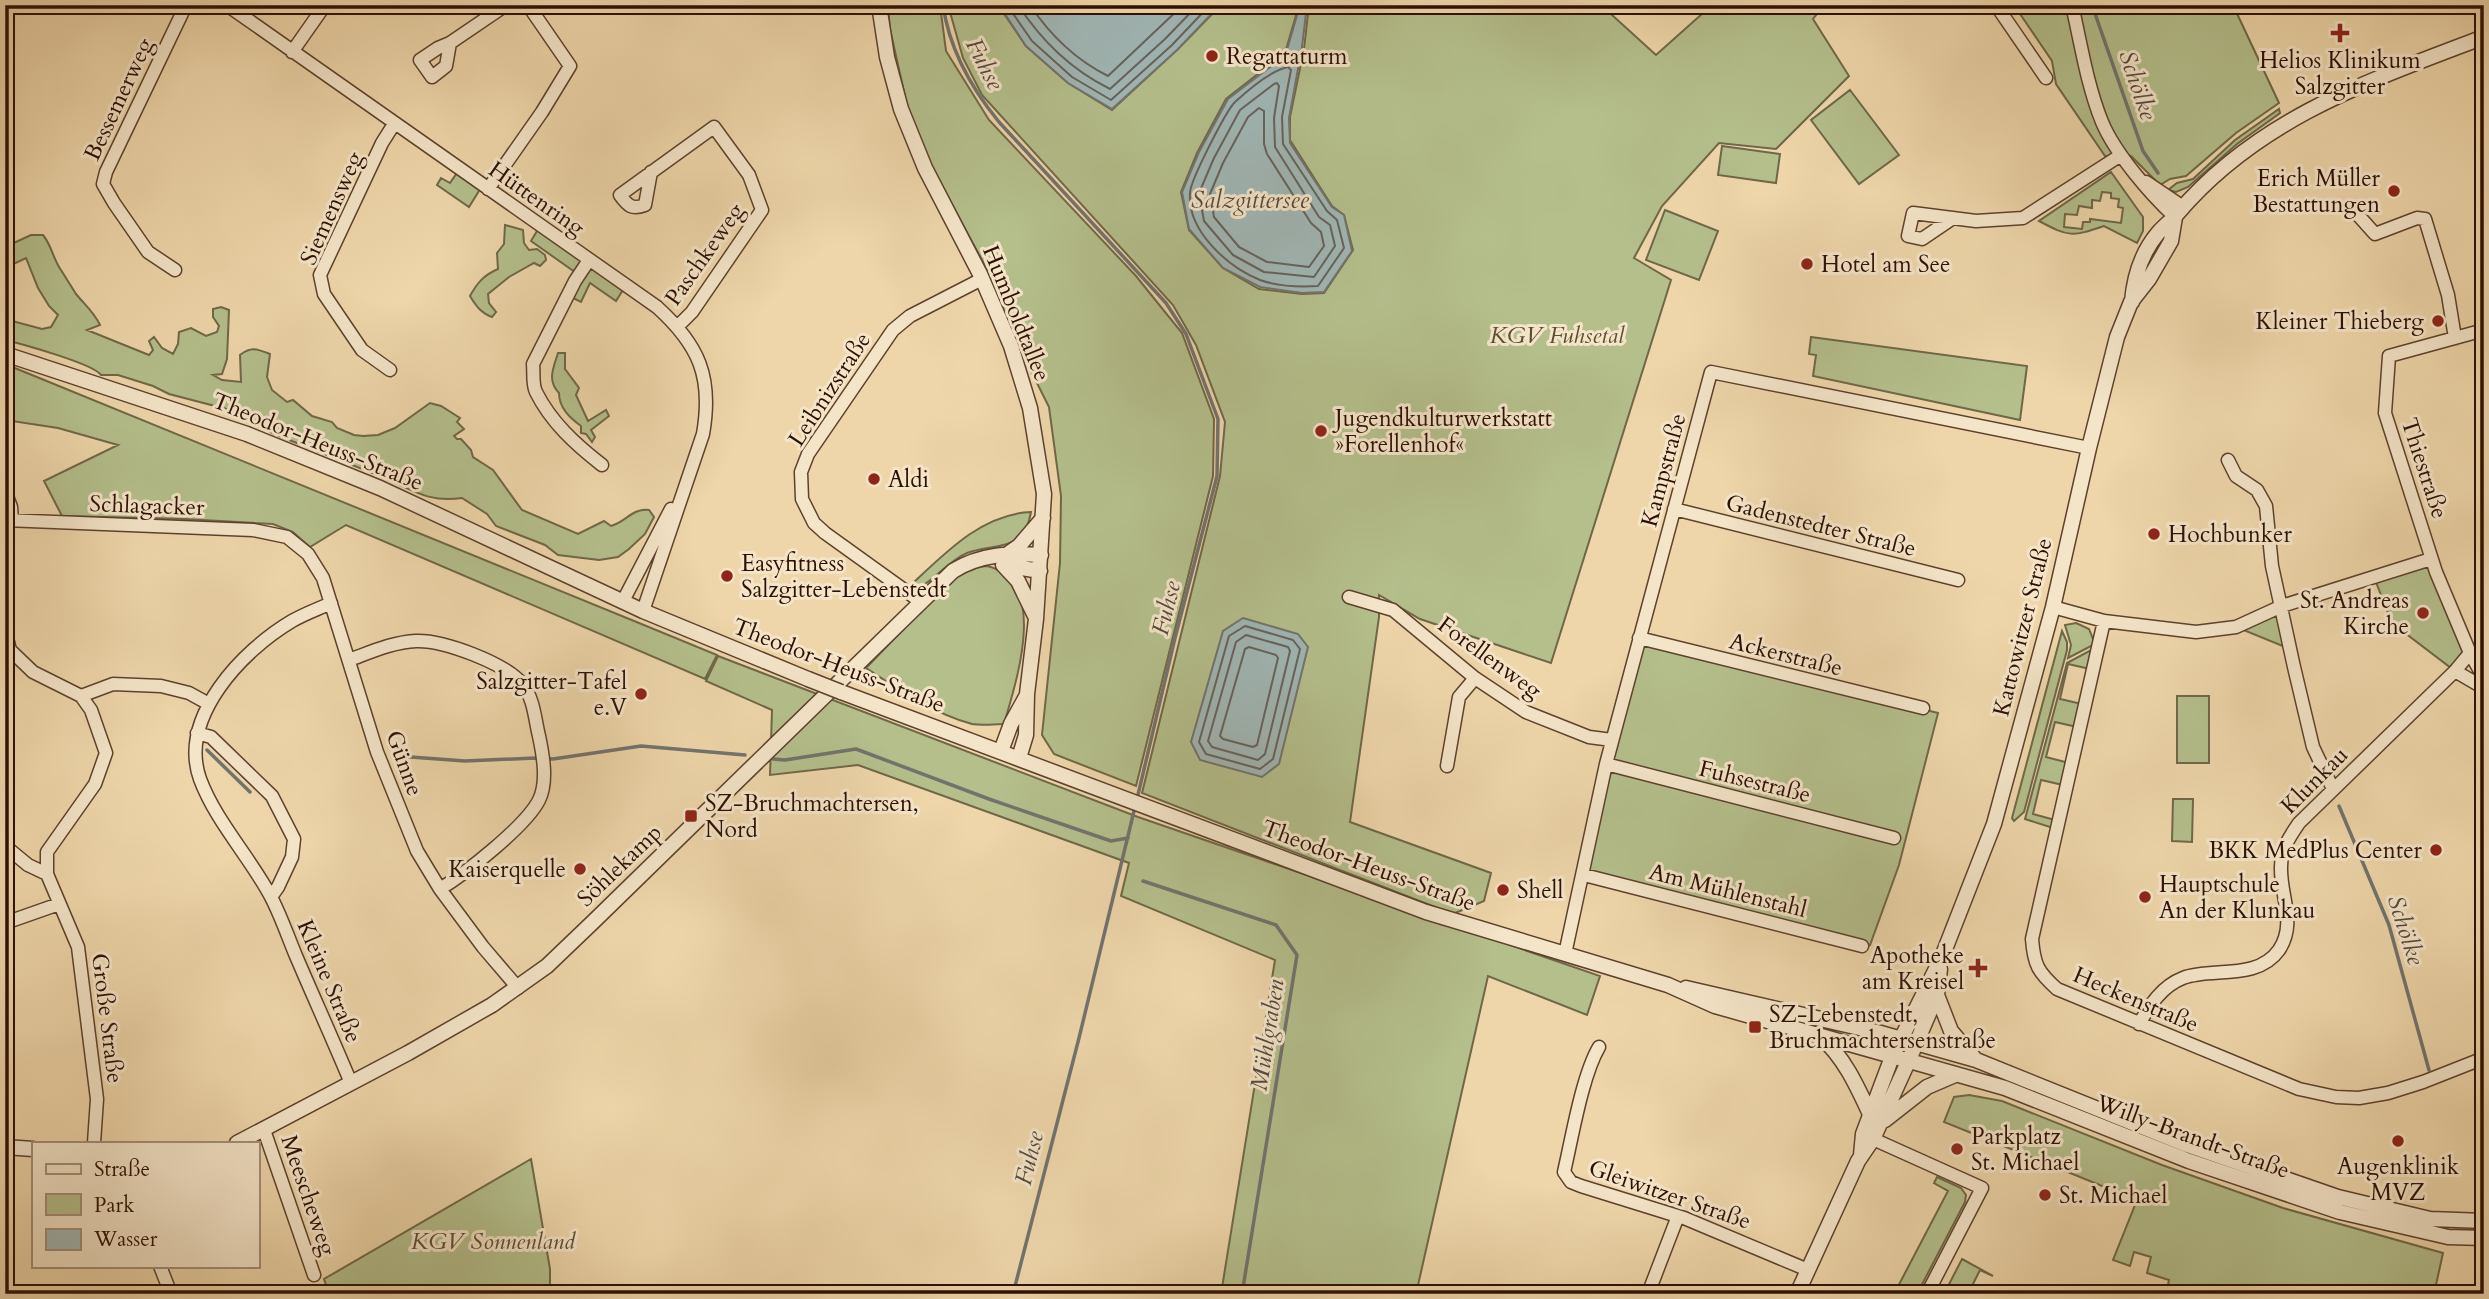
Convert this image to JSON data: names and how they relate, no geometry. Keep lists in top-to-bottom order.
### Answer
{
  "streets": {
    "street": [
      "Bessemerweg",
      "Hüttenring",
      "Siemensweg",
      "Paschkeweg",
      "Humboldtallee",
      "Leibnizstraße",
      "Theodor-Heuss-Straße",
      "Thiestraße",
      "Kampstraße",
      "Schlagacker",
      "Gadenstedter Straße",
      "Kattowitzer Straße",
      "Ackerstraße",
      "Forellenweg",
      "Günne",
      "Klunkau",
      "Fuhsestraße",
      "Söhlekamp",
      "Am Mühlenstahl",
      "Kleine Straße",
      "Heckenstraße",
      "Große Straße",
      "Willy-Brandt-Straße",
      "Gleiwitzer Straße",
      "Meescheweg"
    ]
  },
  "crossings": [
    ["Hüttenring", "Siemensweg"],
    ["Hüttenring", "Paschkeweg"],
    ["Hüttenring", "Theodor-Heuss-Straße"],
    ["Humboldtallee", "Leibnizstraße"],
    ["Humboldtallee", "Theodor-Heuss-Straße"],
    ["Humboldtallee", "Söhlekamp"],
    ["Leibnizstraße", "Söhlekamp"],
    ["Theodor-Heuss-Straße", "Kampstraße"],
    ["Theodor-Heuss-Straße", "Willy-Brandt-Straße"],
    ["Thiestraße", "Klunkau"],
    ["Kampstraße", "Gadenstedter Straße"],
    ["Kampstraße", "Kattowitzer Straße"],
    ["Kampstraße", "Ackerstraße"],
    ["Kampstraße", "Forellenweg"],
    ["Kampstraße", "Fuhsestraße"],
    ["Kampstraße", "Am Mühlenstahl"],
    ["Schlagacker", "Günne"],
    ["Kattowitzer Straße", "Willy-Brandt-Straße"],
    ["Kattowitzer Straße", "Gleiwitzer Straße"],
    ["Günne", "Söhlekamp"],
    ["Günne", "Kleine Straße"],
    ["Klunkau", "Heckenstraße"],
    ["Söhlekamp", "Kleine Straße"],
    ["Söhlekamp", "Meescheweg"]
  ],
  "water": [
    "Fuhse",
    "Schölke",
    "Salzgittersee",
    "Mühlgraben"
  ],
  "parks": ["KGV Fuhsetal", "KGV Sonnenland"],
  "places": {
    "health": ["Helios Klinikum Salzgitter", "Apotheke am Kreisel"],
    "other": [
      "Regattaturm",
      "Erich Müller Bestattungen",
      "Hotel am See",
      "Kleiner Thieberg",
      "Jugendkulturwerkstatt »Forellenhof«",
      "Aldi",
      "Hochbunker",
      "Easyfitness Salzgitter-Lebenstedt",
      "St. Andreas Kirche",
      "Salzgitter-Tafel e.V",
      "BKK MedPlus Center",
      "Kaiserquelle",
      "Shell",
      "Hauptschule An der Klunkau",
      "Augenklinik MVZ",
      "Parkplatz St. Michael",
      "St. Michael"
    ],
    "transit": ["SZ-Bruchmachtersen, Nord", "SZ-Lebenstedt, Bruchmachtersenstraße"]
  },
  "legend": ["Straße", "Park", "Wasser"]
}
